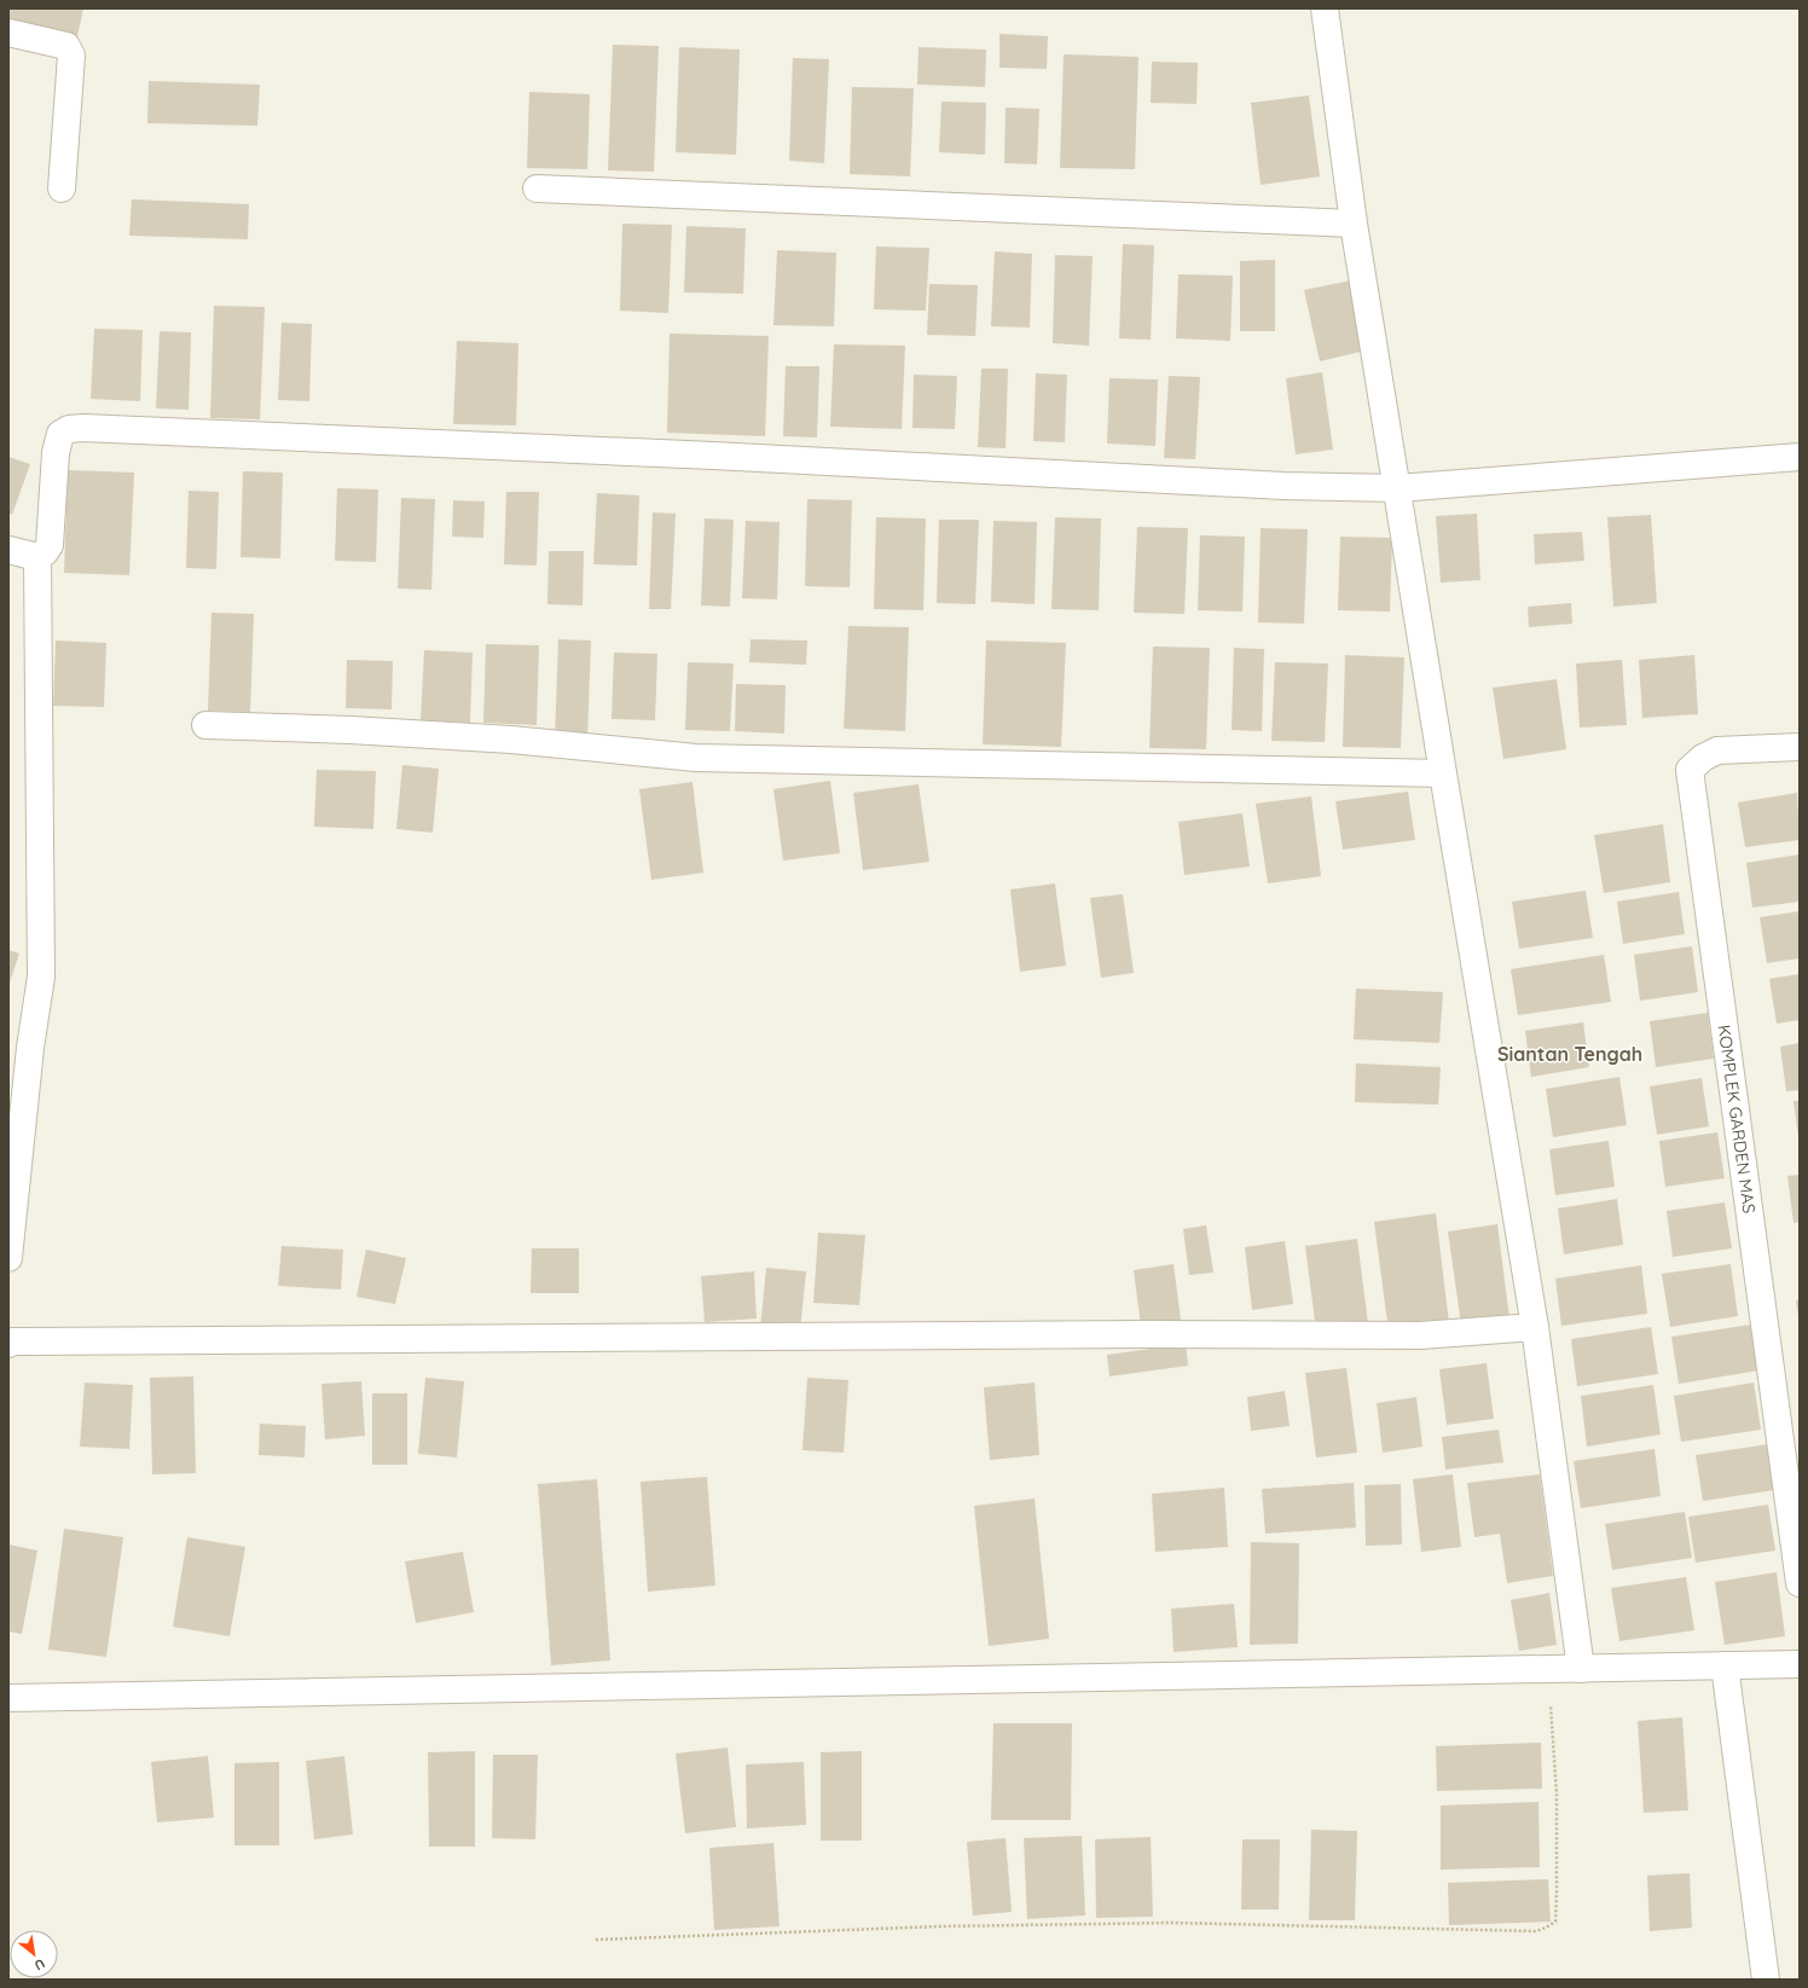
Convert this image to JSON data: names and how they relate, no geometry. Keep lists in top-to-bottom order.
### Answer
{
  "streets": {
    "street": ["KOMPLEK GARDEN MAS"]
  },
  "districts": ["Siantan Tengah"],
  "north": "bottom right"
}
